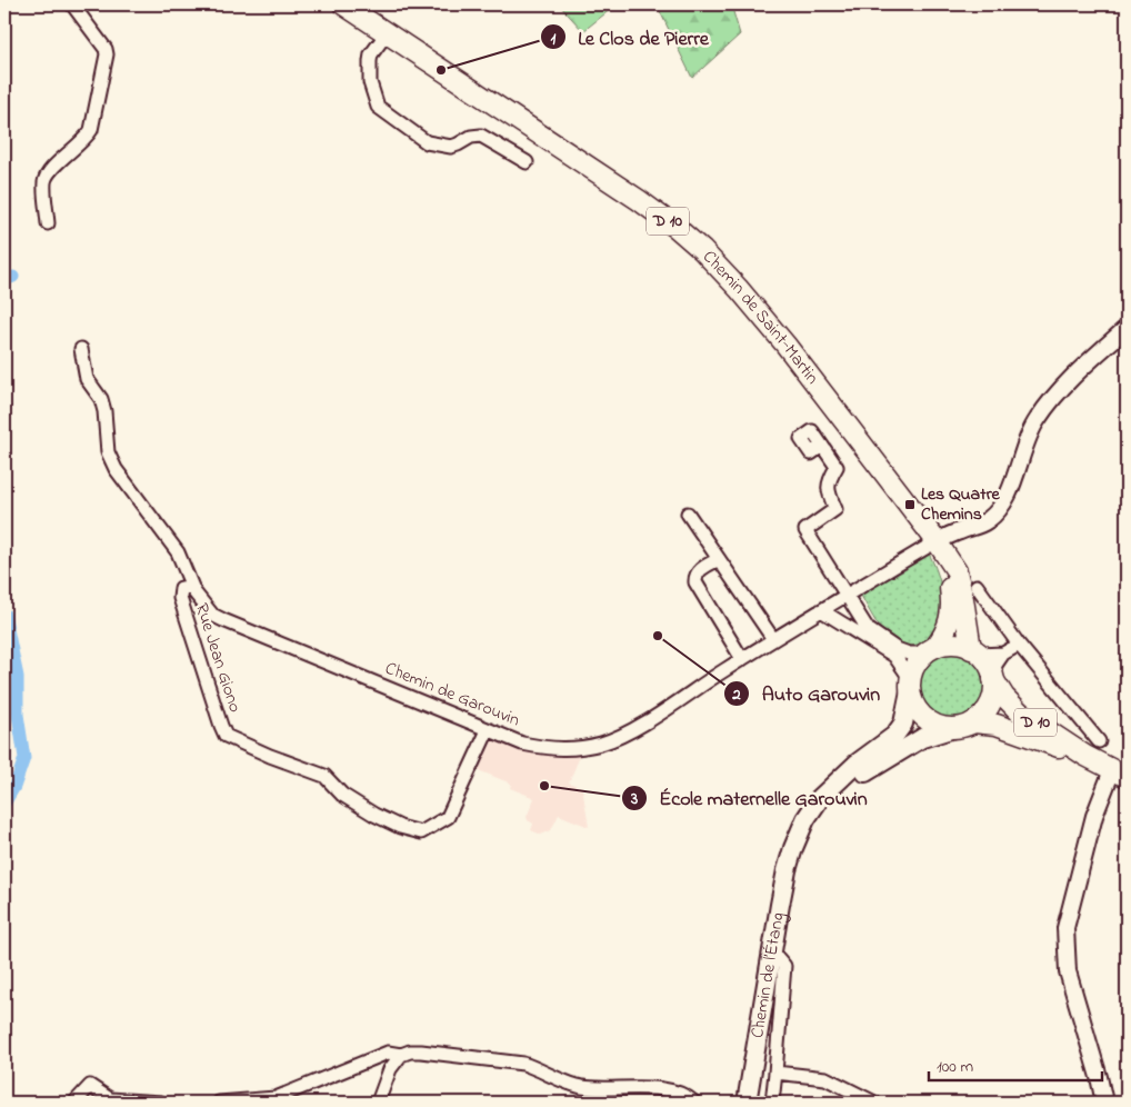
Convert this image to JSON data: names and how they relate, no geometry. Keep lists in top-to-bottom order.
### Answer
{
  "streets": {
    "main road": ["D 10", "Chemin de Saint-Martin", "Chemin de l’Étang"],
    "street": ["Rue Jean Giono", "Chemin de Garouvin"]
  },
  "crossings": [
    ["D 10", "Chemin de Saint-Martin"],
    ["D 10", "Chemin de Garouvin"],
    ["D 10", "Chemin de l’Étang"],
    ["Chemin de Saint-Martin", "Chemin de Garouvin"],
    ["Rue Jean Giono", "Chemin de Garouvin"]
  ],
  "places": {
    "other": ["Le Clos de Pierre", "Auto Garouvin", "École maternelle Garouvin"],
    "transit": ["Les Quatre Chemins"]
  },
  "scale_bar": "100 m"
}
